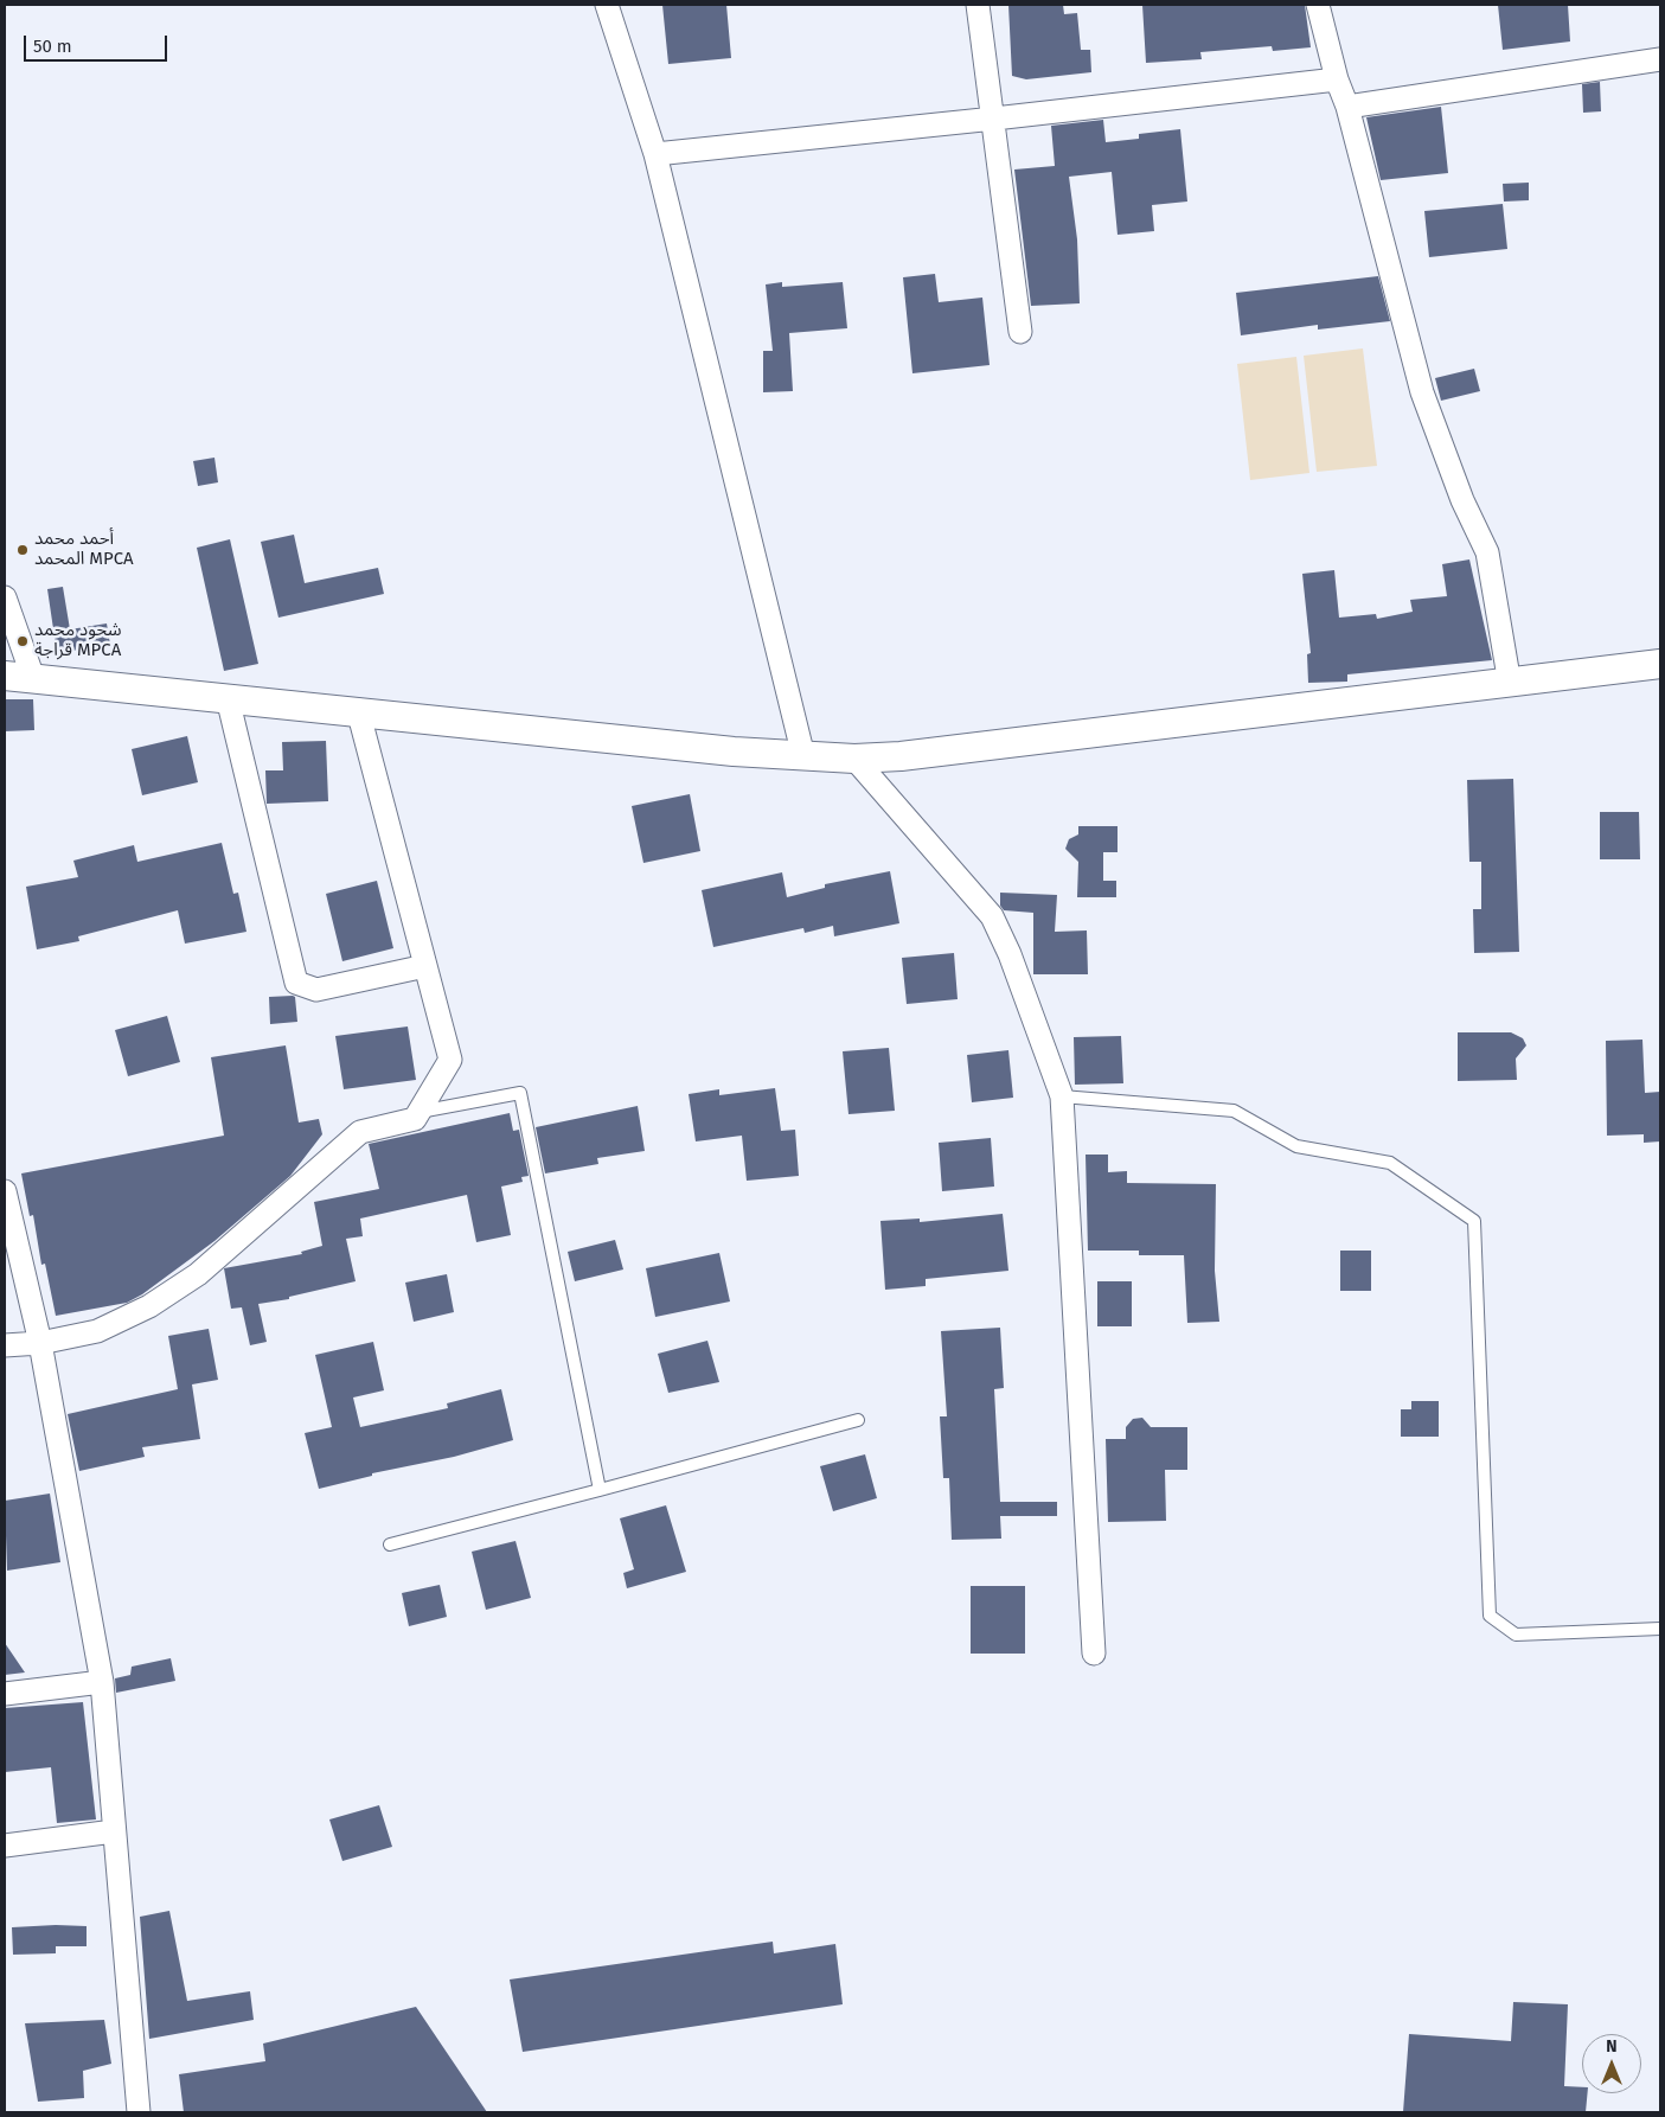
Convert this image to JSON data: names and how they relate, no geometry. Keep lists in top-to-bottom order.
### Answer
{
  "places": ["أحمد محمد المحمد MPCA", "شحود محمد قراجة MPCA"],
  "scale_bar": "50 m",
  "north": "top"
}
